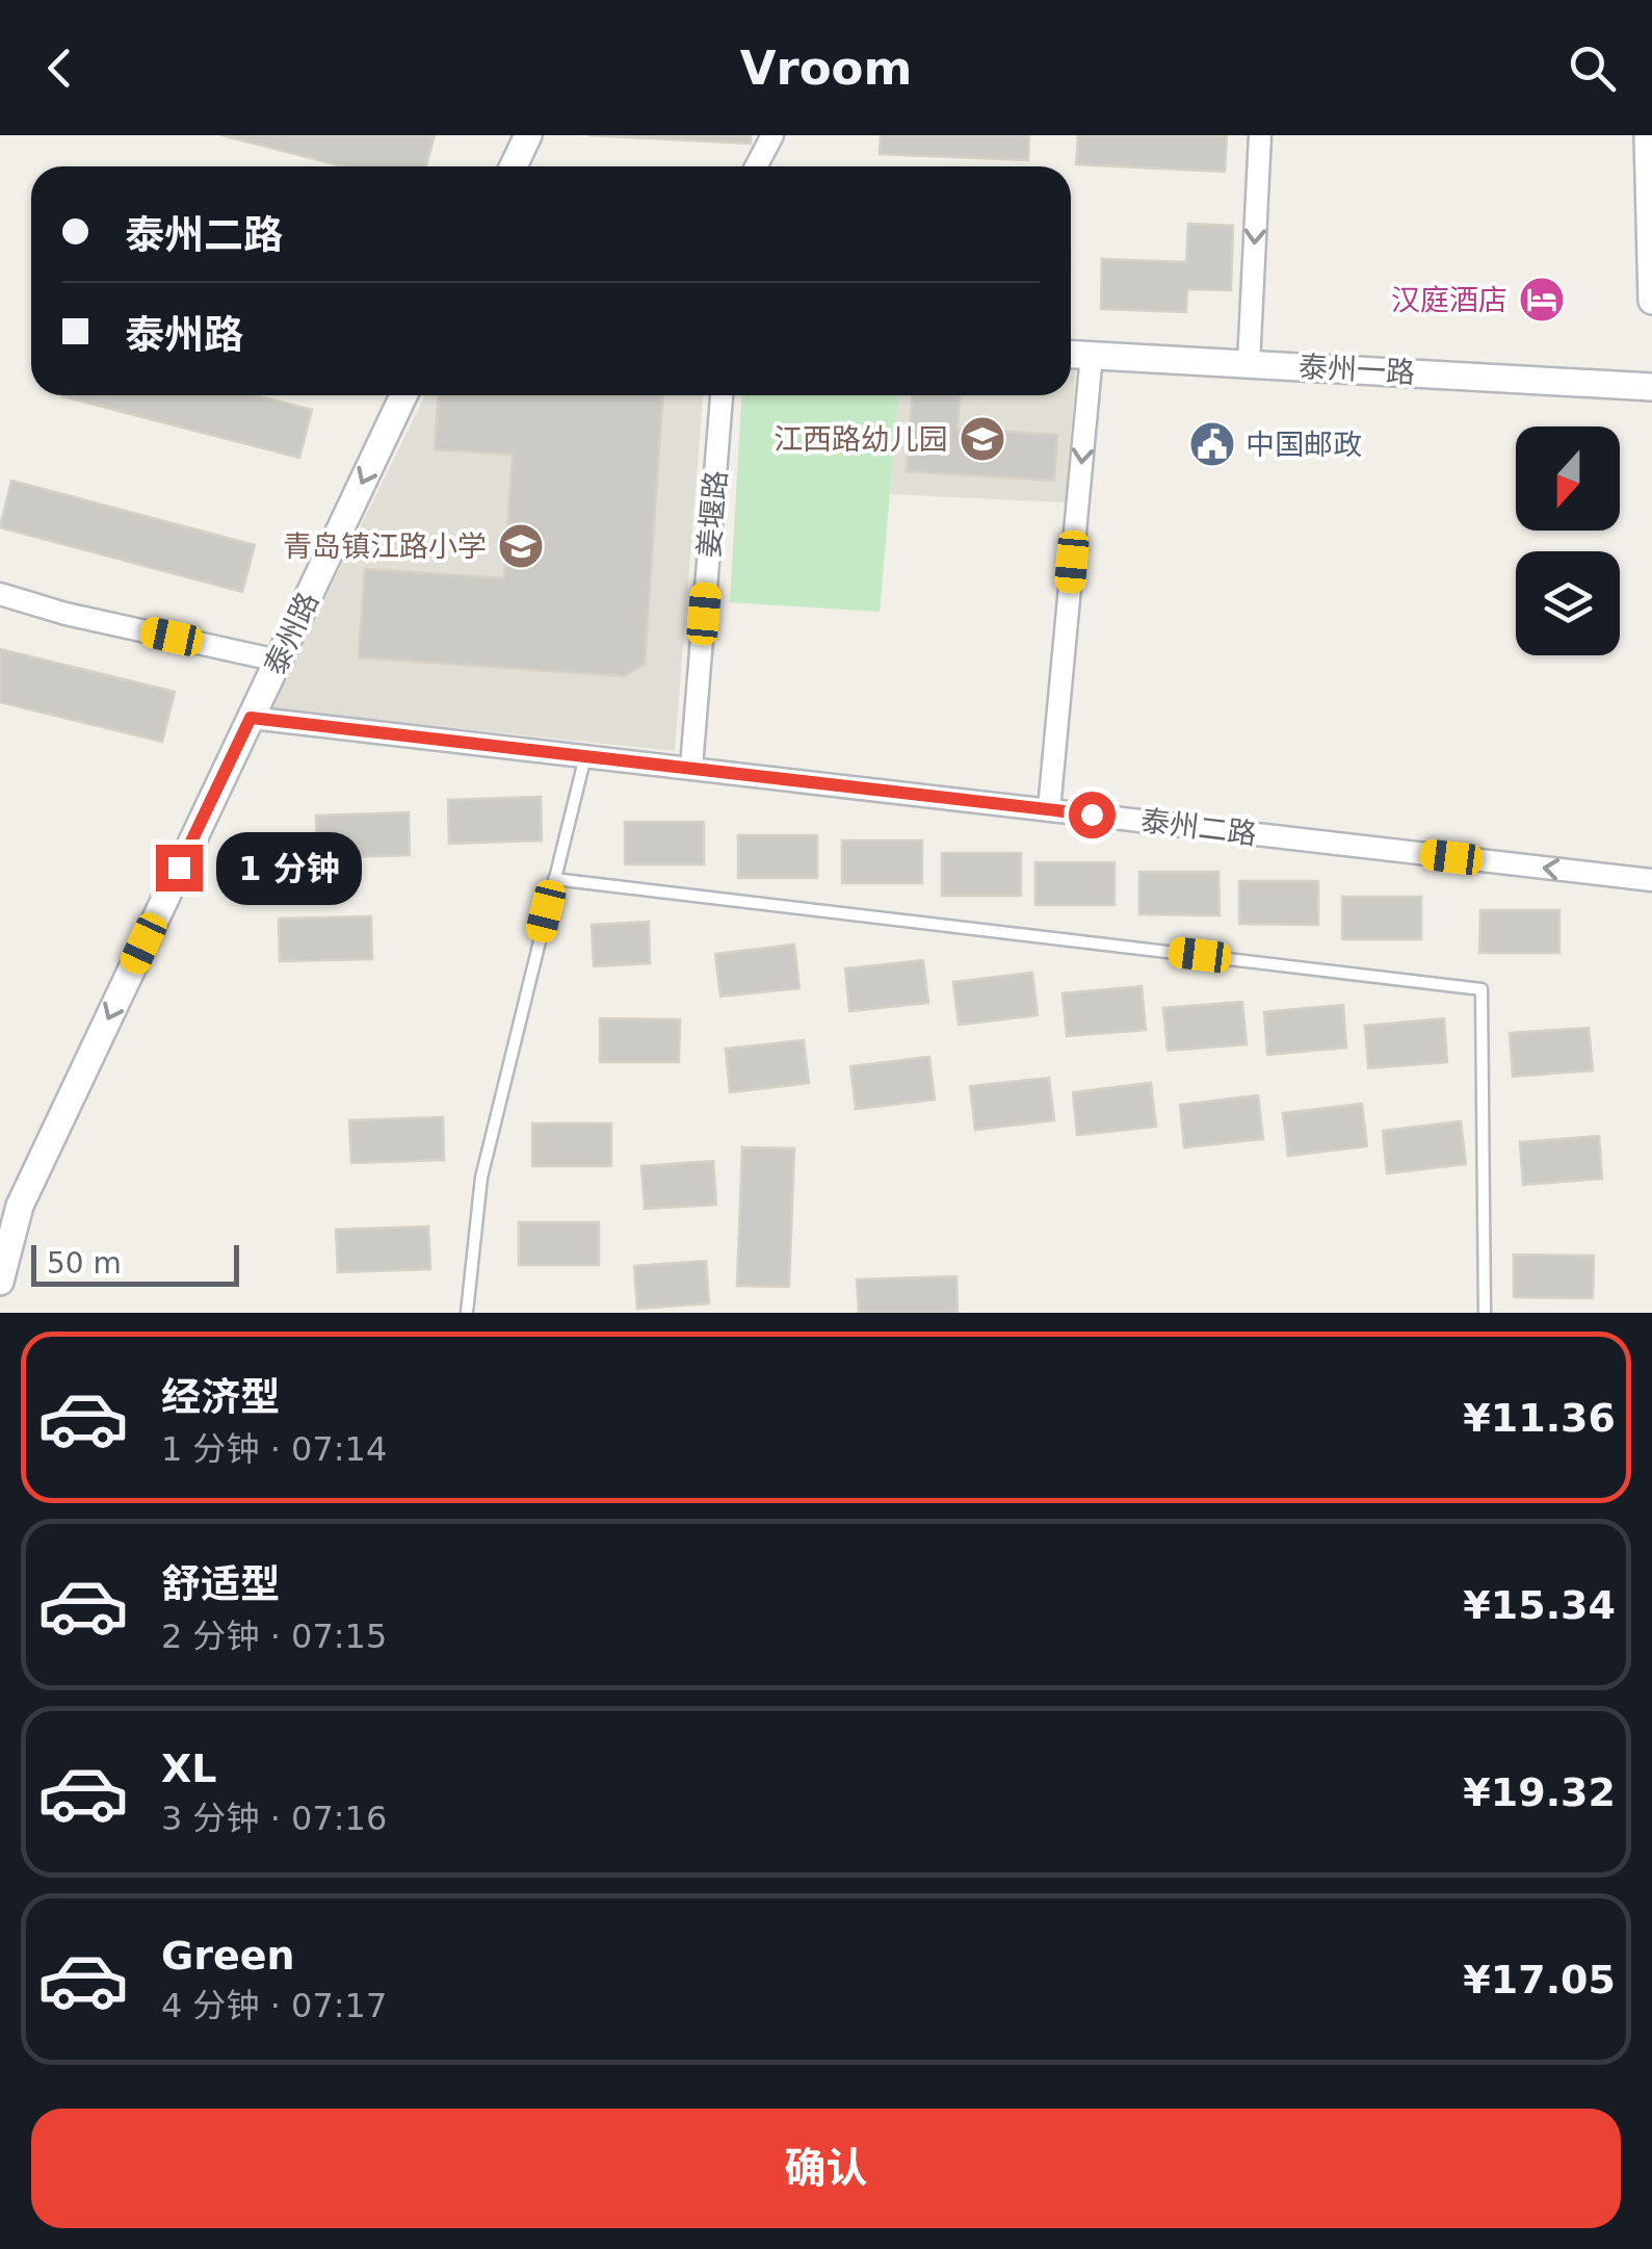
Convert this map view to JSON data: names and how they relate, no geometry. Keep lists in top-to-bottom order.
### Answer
{
  "streets": {
    "street": [
      "泰州一路",
      "姜堰路",
      "泰州路",
      "泰州二路"
    ]
  },
  "crossings": [
    ["姜堰路", "泰州二路"],
    ["泰州路", "泰州二路"]
  ],
  "one_way": ["泰州路", "泰州二路"],
  "places": {
    "hotel": ["汉庭酒店"],
    "school or university": ["江西路幼儿园", "青岛镇江路小学"],
    "public building": ["中国邮政"]
  },
  "scale_bar": "50 m",
  "north": "bottom",
  "page": {
    "header": "Vroom",
    "banner": ["泰州二路", "泰州路"],
    "bubble": "1 分钟",
    "scale": "50 m",
    "list": [
      {
        "name": "经济型",
        "note": "1 分钟 · 07:14",
        "value": "¥11.36"
      },
      {
        "name": "舒适型",
        "note": "2 分钟 · 07:15",
        "value": "¥15.34"
      },
      {
        "name": "XL",
        "note": "3 分钟 · 07:16",
        "value": "¥19.32"
      },
      {
        "name": "Green",
        "note": "4 分钟 · 07:17",
        "value": "¥17.05"
      }
    ],
    "buttons": "确认"
  }
}
